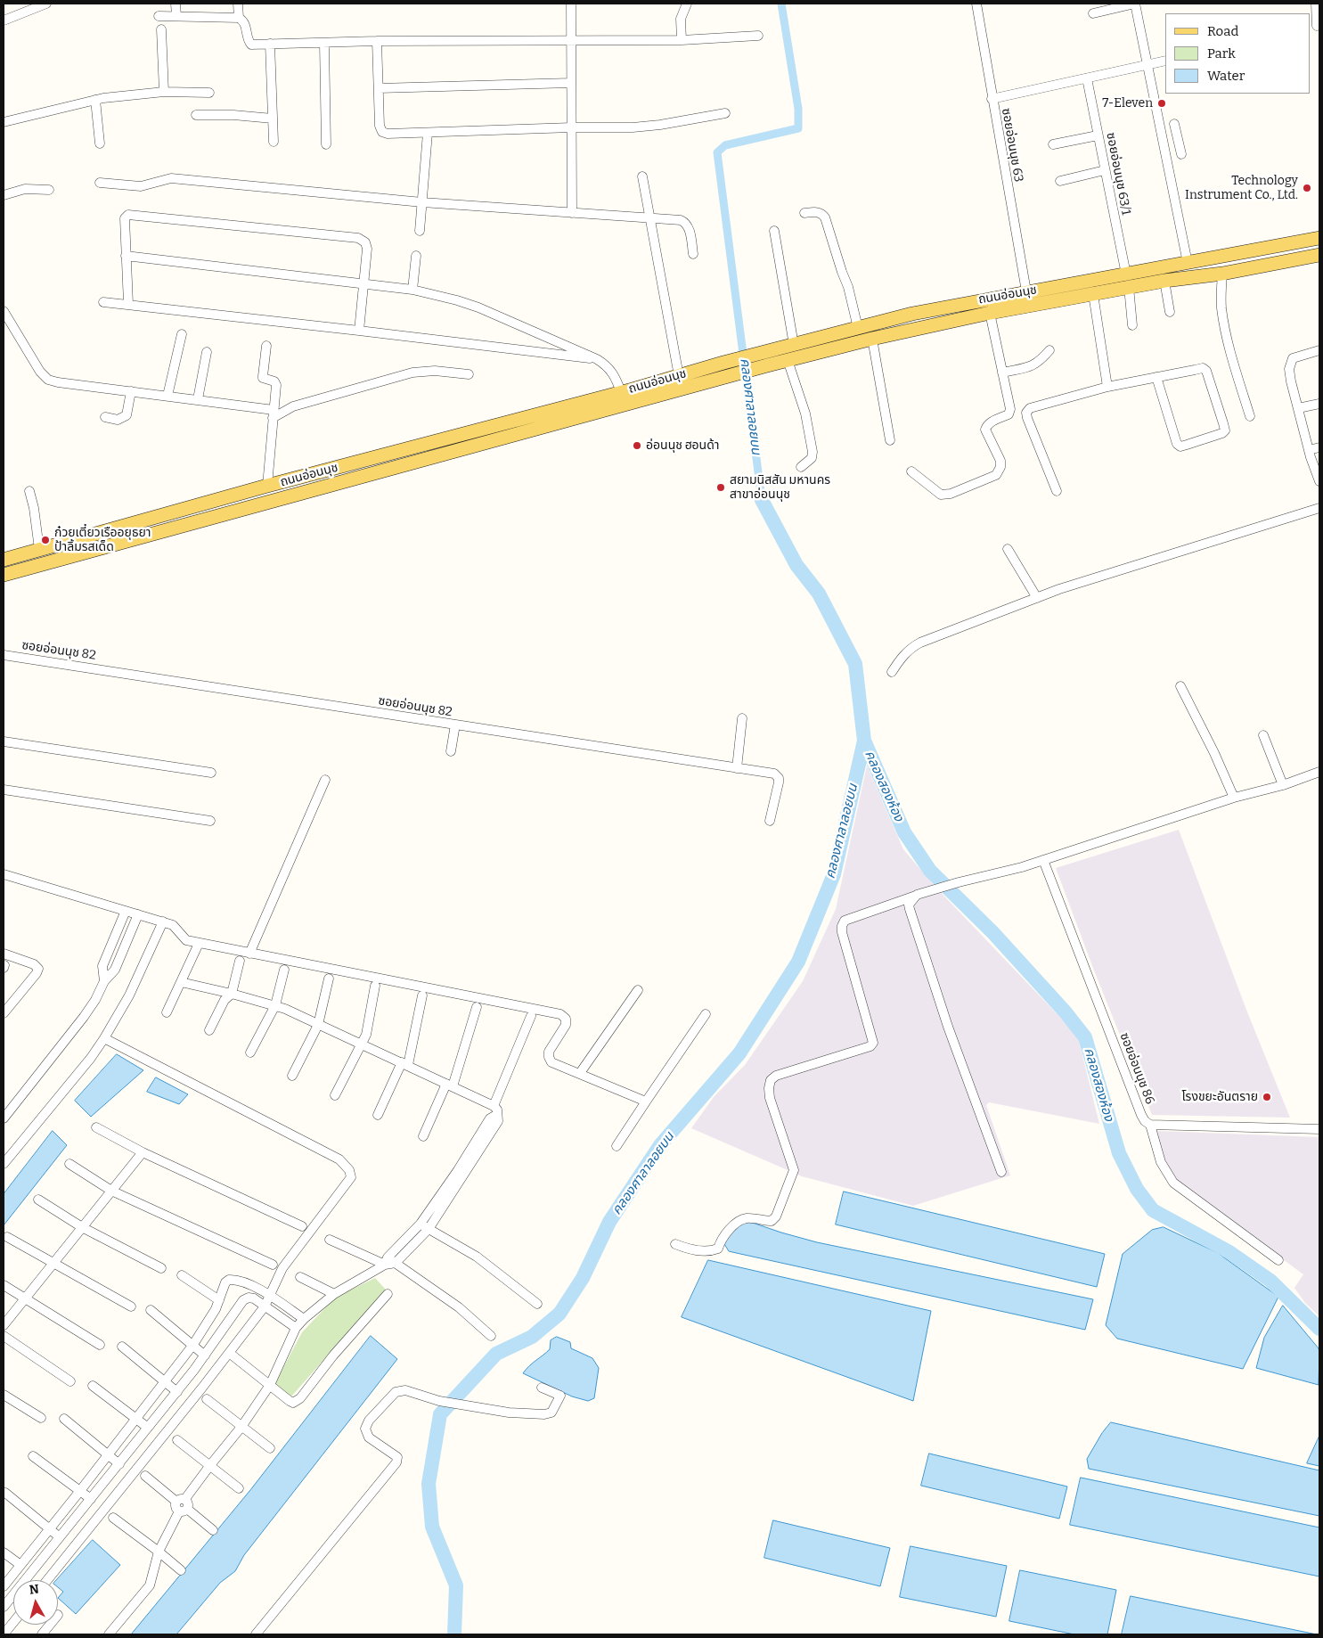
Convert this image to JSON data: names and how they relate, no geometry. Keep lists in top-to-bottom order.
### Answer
{
  "streets": {
    "main road": ["ถนนอ่อนนุช"],
    "street": [
      "ซอยอ่อนนุช 63",
      "ซอยอ่อนนุช 63/1",
      "ซอยอ่อนนุช 82",
      "ซอยอ่อนนุช 86"
    ]
  },
  "crossings": [
    ["ซอยอ่อนนุช 63", "ถนนอ่อนนุช"],
    ["ซอยอ่อนนุช 63/1", "ถนนอ่อนนุช"]
  ],
  "water": ["คลองศาลาลอยบน", "คลองสองห้อง"],
  "places": [
    "7-Eleven",
    "Technology Instrument Co., Ltd.",
    "อ่อนนุช ฮอนด้า",
    "สยามนิสสัน มหานคร สาขาอ่อนนุช",
    "ก๋วยเตี๋ยวเรืออยุธยา ป้าลิ้มรสเด็ด",
    "โรงขยะอันตราย"
  ],
  "legend": ["Road", "Park", "Water"],
  "north": "top"
}
